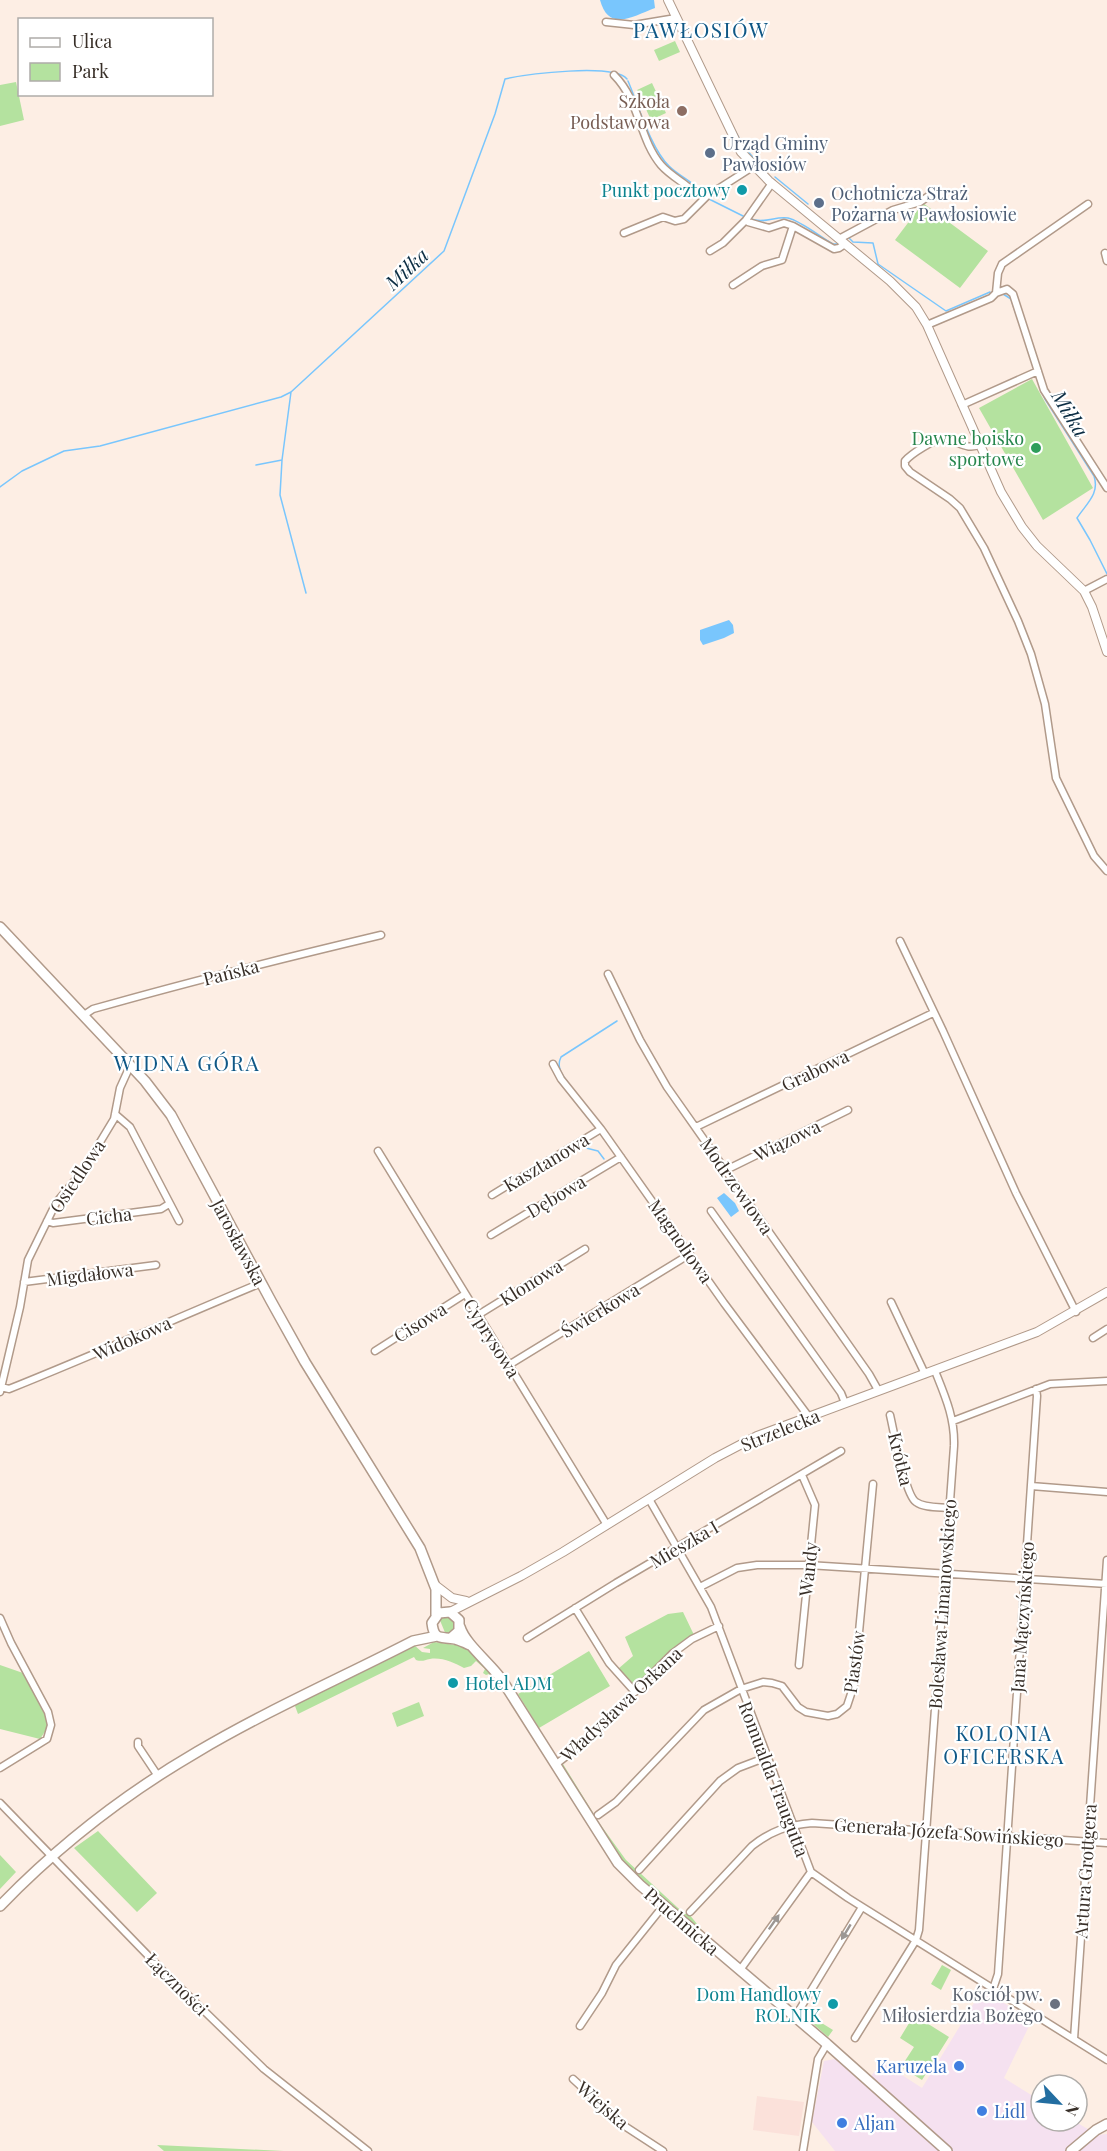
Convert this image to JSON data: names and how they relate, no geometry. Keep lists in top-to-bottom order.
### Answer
{
  "streets": {
    "main road": ["Jarosławska", "Pruchnicka"],
    "street": [
      "Pańska",
      "Grabowa",
      "Wiązowa",
      "Kasztanowa",
      "Osiedlowa",
      "Modrzewiowa",
      "Dębowa",
      "Cicha",
      "Magnoliowa",
      "Migdałowa",
      "Klonowa",
      "Świerkowa",
      "Cisowa",
      "Widokowa",
      "Cyprysowa",
      "Strzelecka",
      "Krótka",
      "Mieszka I",
      "Wandy",
      "Bolesława Limanowskiego",
      "Jana Mączyńskiego",
      "Piastów",
      "Władysława Orkana",
      "Romualda Traugutta",
      "Generała Józefa Sowińskiego",
      "Artura Grottgera",
      "Łączności",
      "Wiejska"
    ]
  },
  "crossings": [
    ["Pańska", "Jarosławska"],
    ["Grabowa", "Modrzewiowa"],
    ["Wiązowa", "Modrzewiowa"],
    ["Kasztanowa", "Magnoliowa"],
    ["Osiedlowa", "Cicha"],
    ["Osiedlowa", "Jarosławska"],
    ["Osiedlowa", "Migdałowa"],
    ["Osiedlowa", "Widokowa"],
    ["Modrzewiowa", "Strzelecka"],
    ["Dębowa", "Magnoliowa"],
    ["Magnoliowa", "Świerkowa"],
    ["Magnoliowa", "Strzelecka"],
    ["Jarosławska", "Widokowa"],
    ["Jarosławska", "Strzelecka"],
    ["Jarosławska", "Pruchnicka"],
    ["Klonowa", "Cyprysowa"],
    ["Świerkowa", "Cyprysowa"],
    ["Cisowa", "Cyprysowa"],
    ["Cyprysowa", "Strzelecka"],
    ["Strzelecka", "Bolesława Limanowskiego"],
    ["Strzelecka", "Romualda Traugutta"],
    ["Strzelecka", "Pruchnicka"],
    ["Krótka", "Bolesława Limanowskiego"],
    ["Mieszka I", "Wandy"],
    ["Mieszka I", "Romualda Traugutta"],
    ["Bolesława Limanowskiego", "Romualda Traugutta"],
    ["Bolesława Limanowskiego", "Generała Józefa Sowińskiego"],
    ["Jana Mączyńskiego", "Romualda Traugutta"],
    ["Jana Mączyńskiego", "Generała Józefa Sowińskiego"],
    ["Piastów", "Romualda Traugutta"],
    ["Władysława Orkana", "Romualda Traugutta"],
    ["Władysława Orkana", "Pruchnicka"],
    ["Romualda Traugutta", "Generała Józefa Sowińskiego"],
    ["Romualda Traugutta", "Artura Grottgera"],
    ["Generała Józefa Sowińskiego", "Artura Grottgera"]
  ],
  "districts": ["PAWŁOSIÓW", "WIDNA GÓRA", "KOLONIA OFICERSKA"],
  "water": ["Miłka"],
  "places": [
    "Szkoła Podstawowa",
    "Urząd Gminy Pawłosiów",
    "Punkt pocztowy",
    "Ochotnicza Straż Pożarna w Pawłosiowie",
    "Dawne boisko sportowe",
    "Hotel ADM",
    "Dom Handlowy ROLNIK",
    "Kościół pw. Miłosierdzia Bożego",
    "Karuzela",
    "Lidl",
    "Aljan"
  ],
  "legend": ["Ulica", "Park"],
  "north": "bottom right"
}
